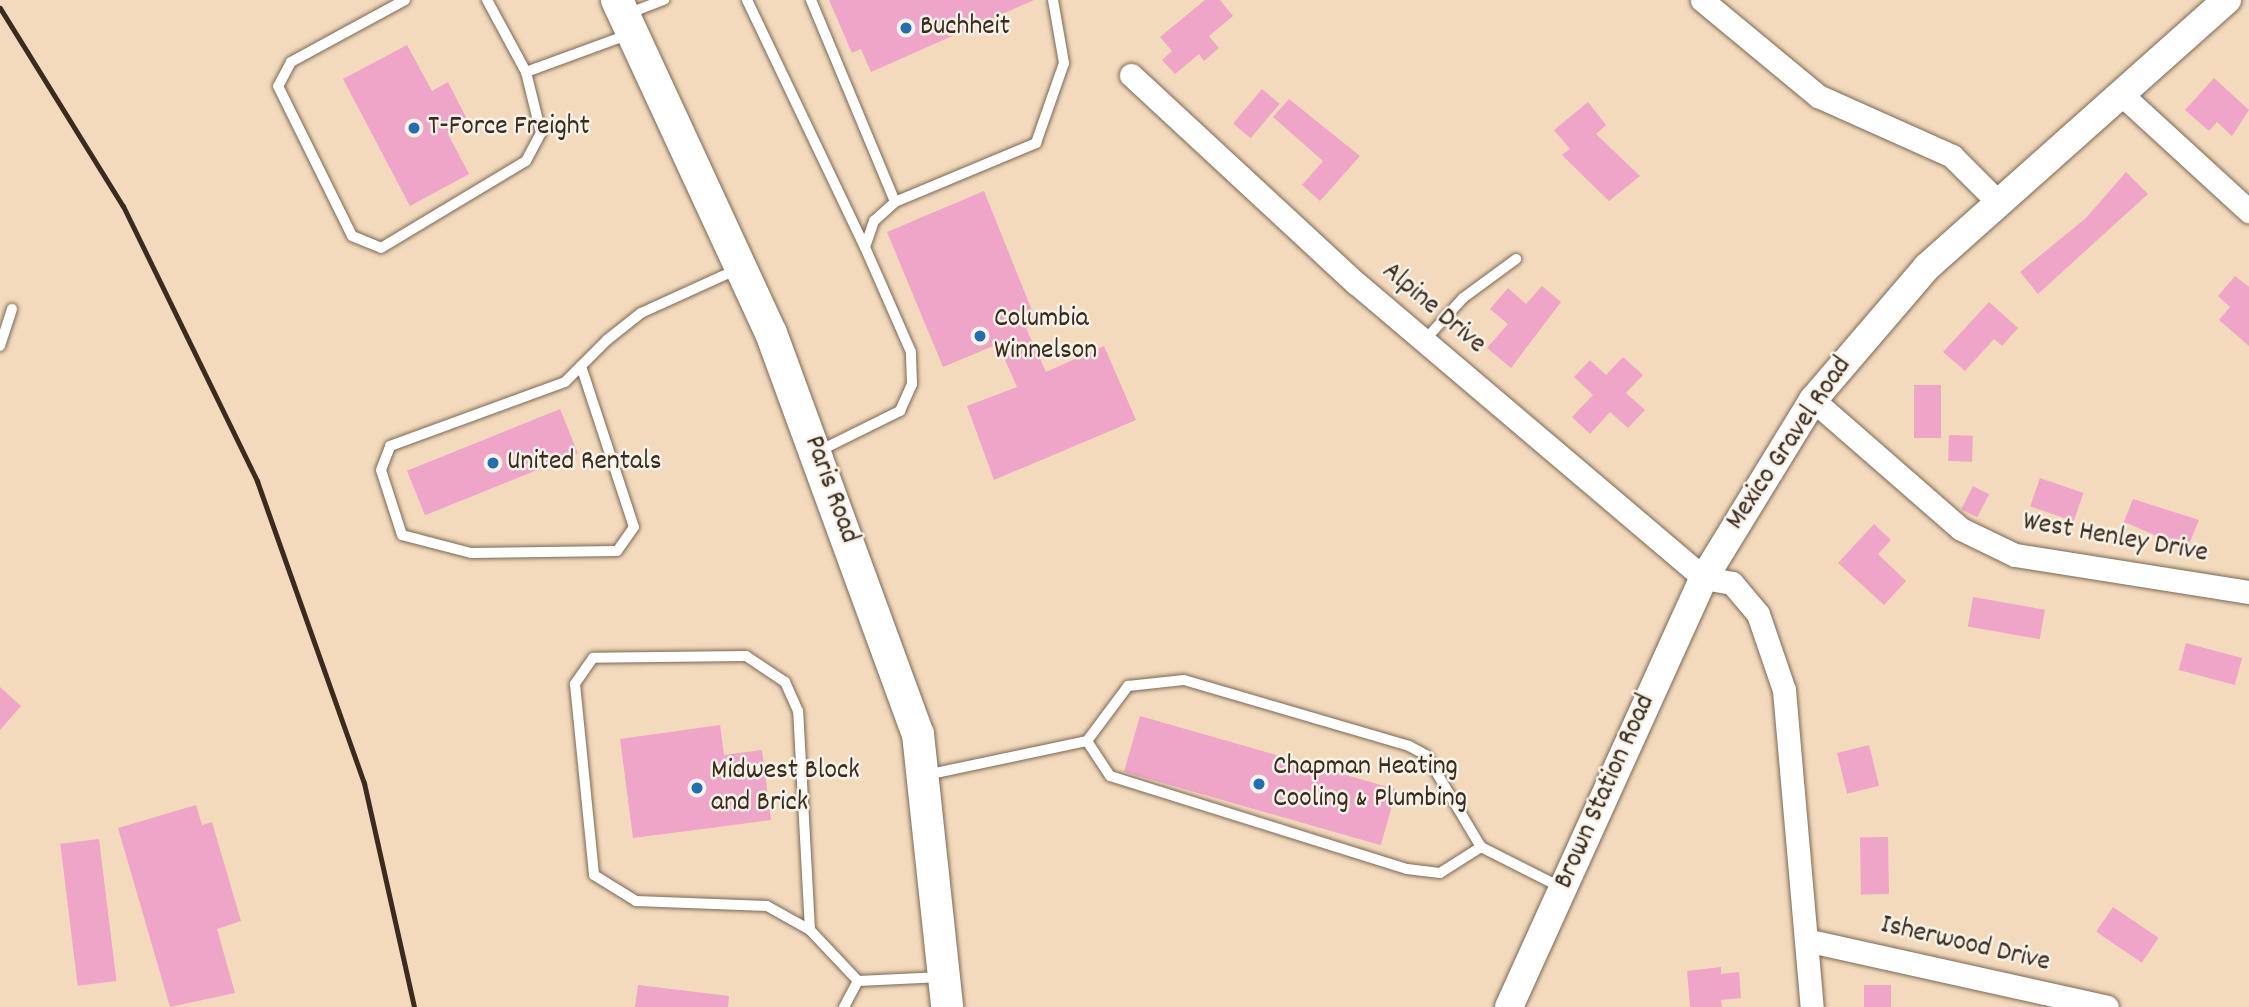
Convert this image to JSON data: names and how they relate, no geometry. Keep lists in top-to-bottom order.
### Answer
{
  "streets": {
    "main road": ["Paris Road"],
    "street": [
      "Alpine Drive",
      "Mexico Gravel Road",
      "West Henley Drive",
      "Brown Station Road",
      "Isherwood Drive"
    ]
  },
  "crossings": [
    ["Alpine Drive", "Mexico Gravel Road"],
    ["Alpine Drive", "Brown Station Road"],
    ["Mexico Gravel Road", "West Henley Drive"],
    ["Mexico Gravel Road", "Brown Station Road"]
  ],
  "places": [
    "Buchheit",
    "T-Force Freight",
    "Columbia Winnelson",
    "United Rentals",
    "Chapman Heating Cooling & Plumbing",
    "Midwest Block and Brick"
  ]
}
